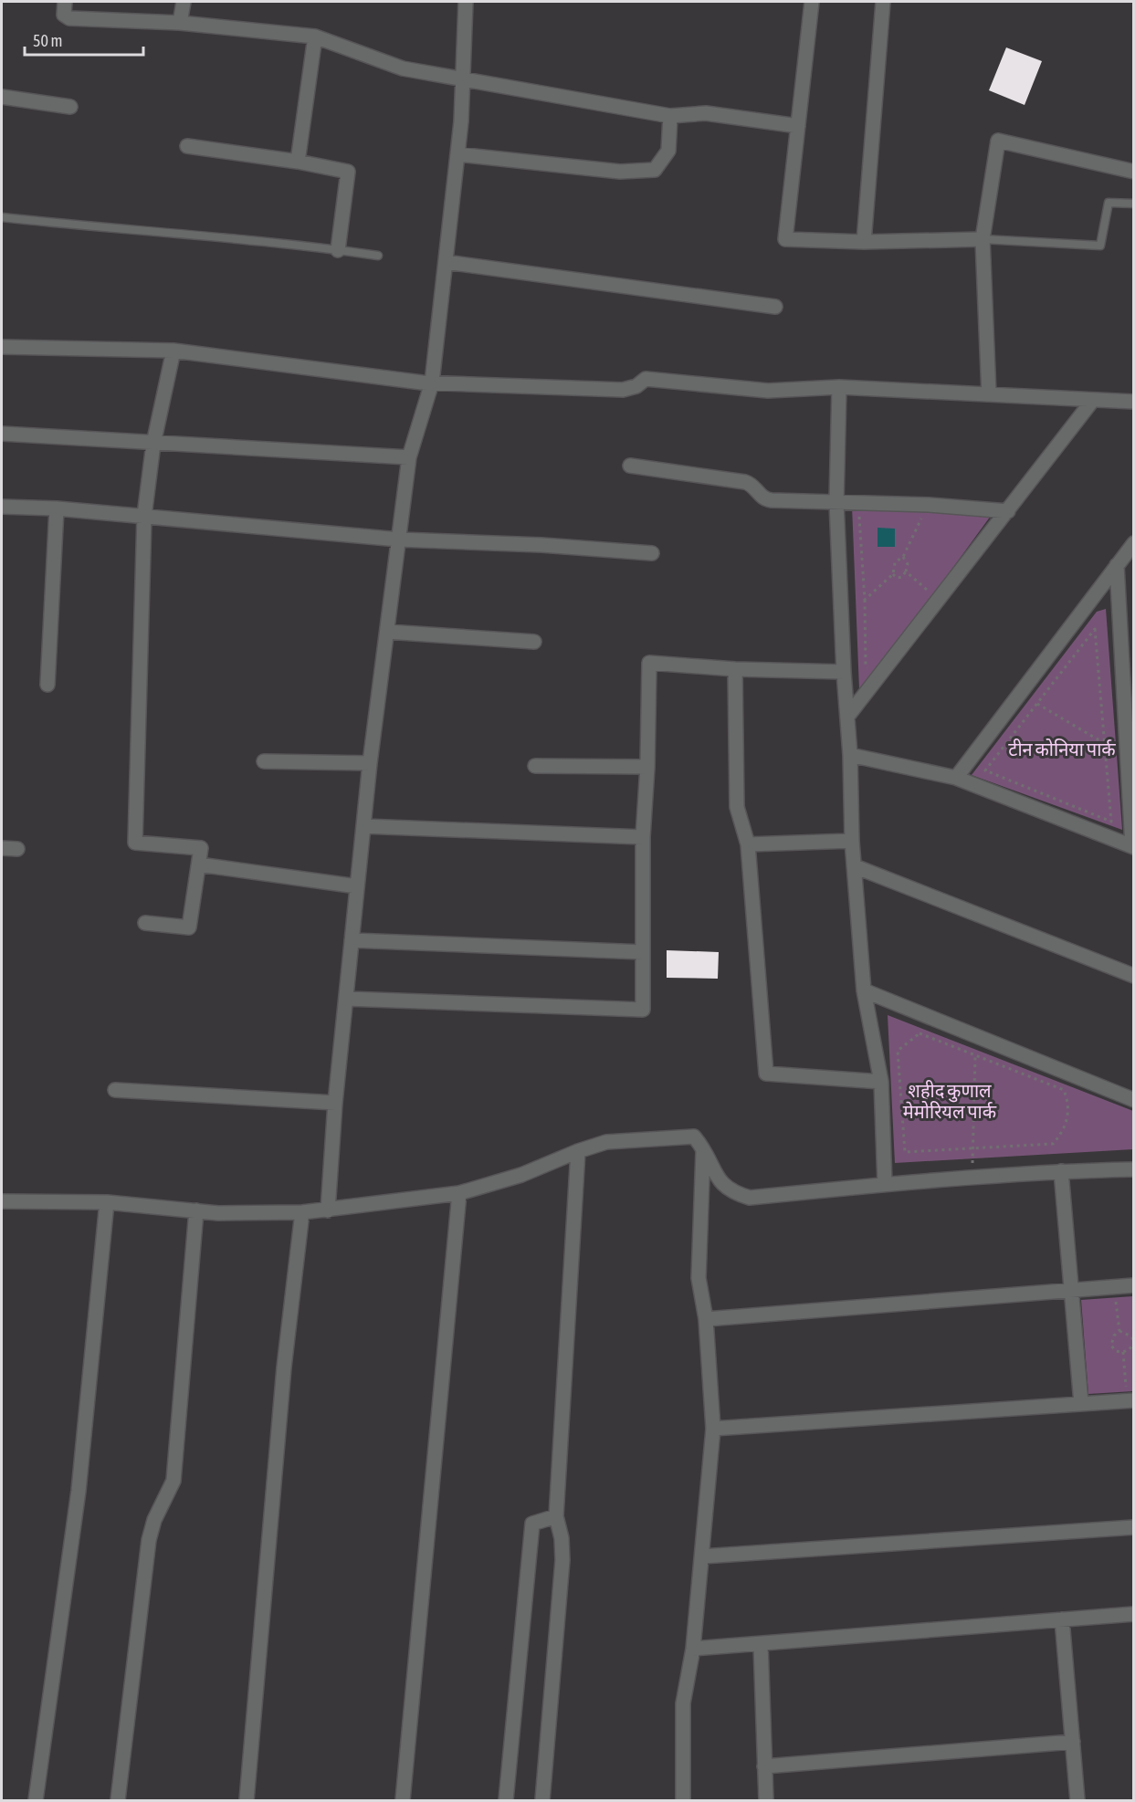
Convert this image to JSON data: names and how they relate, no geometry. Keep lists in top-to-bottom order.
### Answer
{
  "parks": ["टीन कोनिया पार्क", "शहीद कुणाल मेमोरियल पार्क"],
  "scale_bar": "50 m"
}
